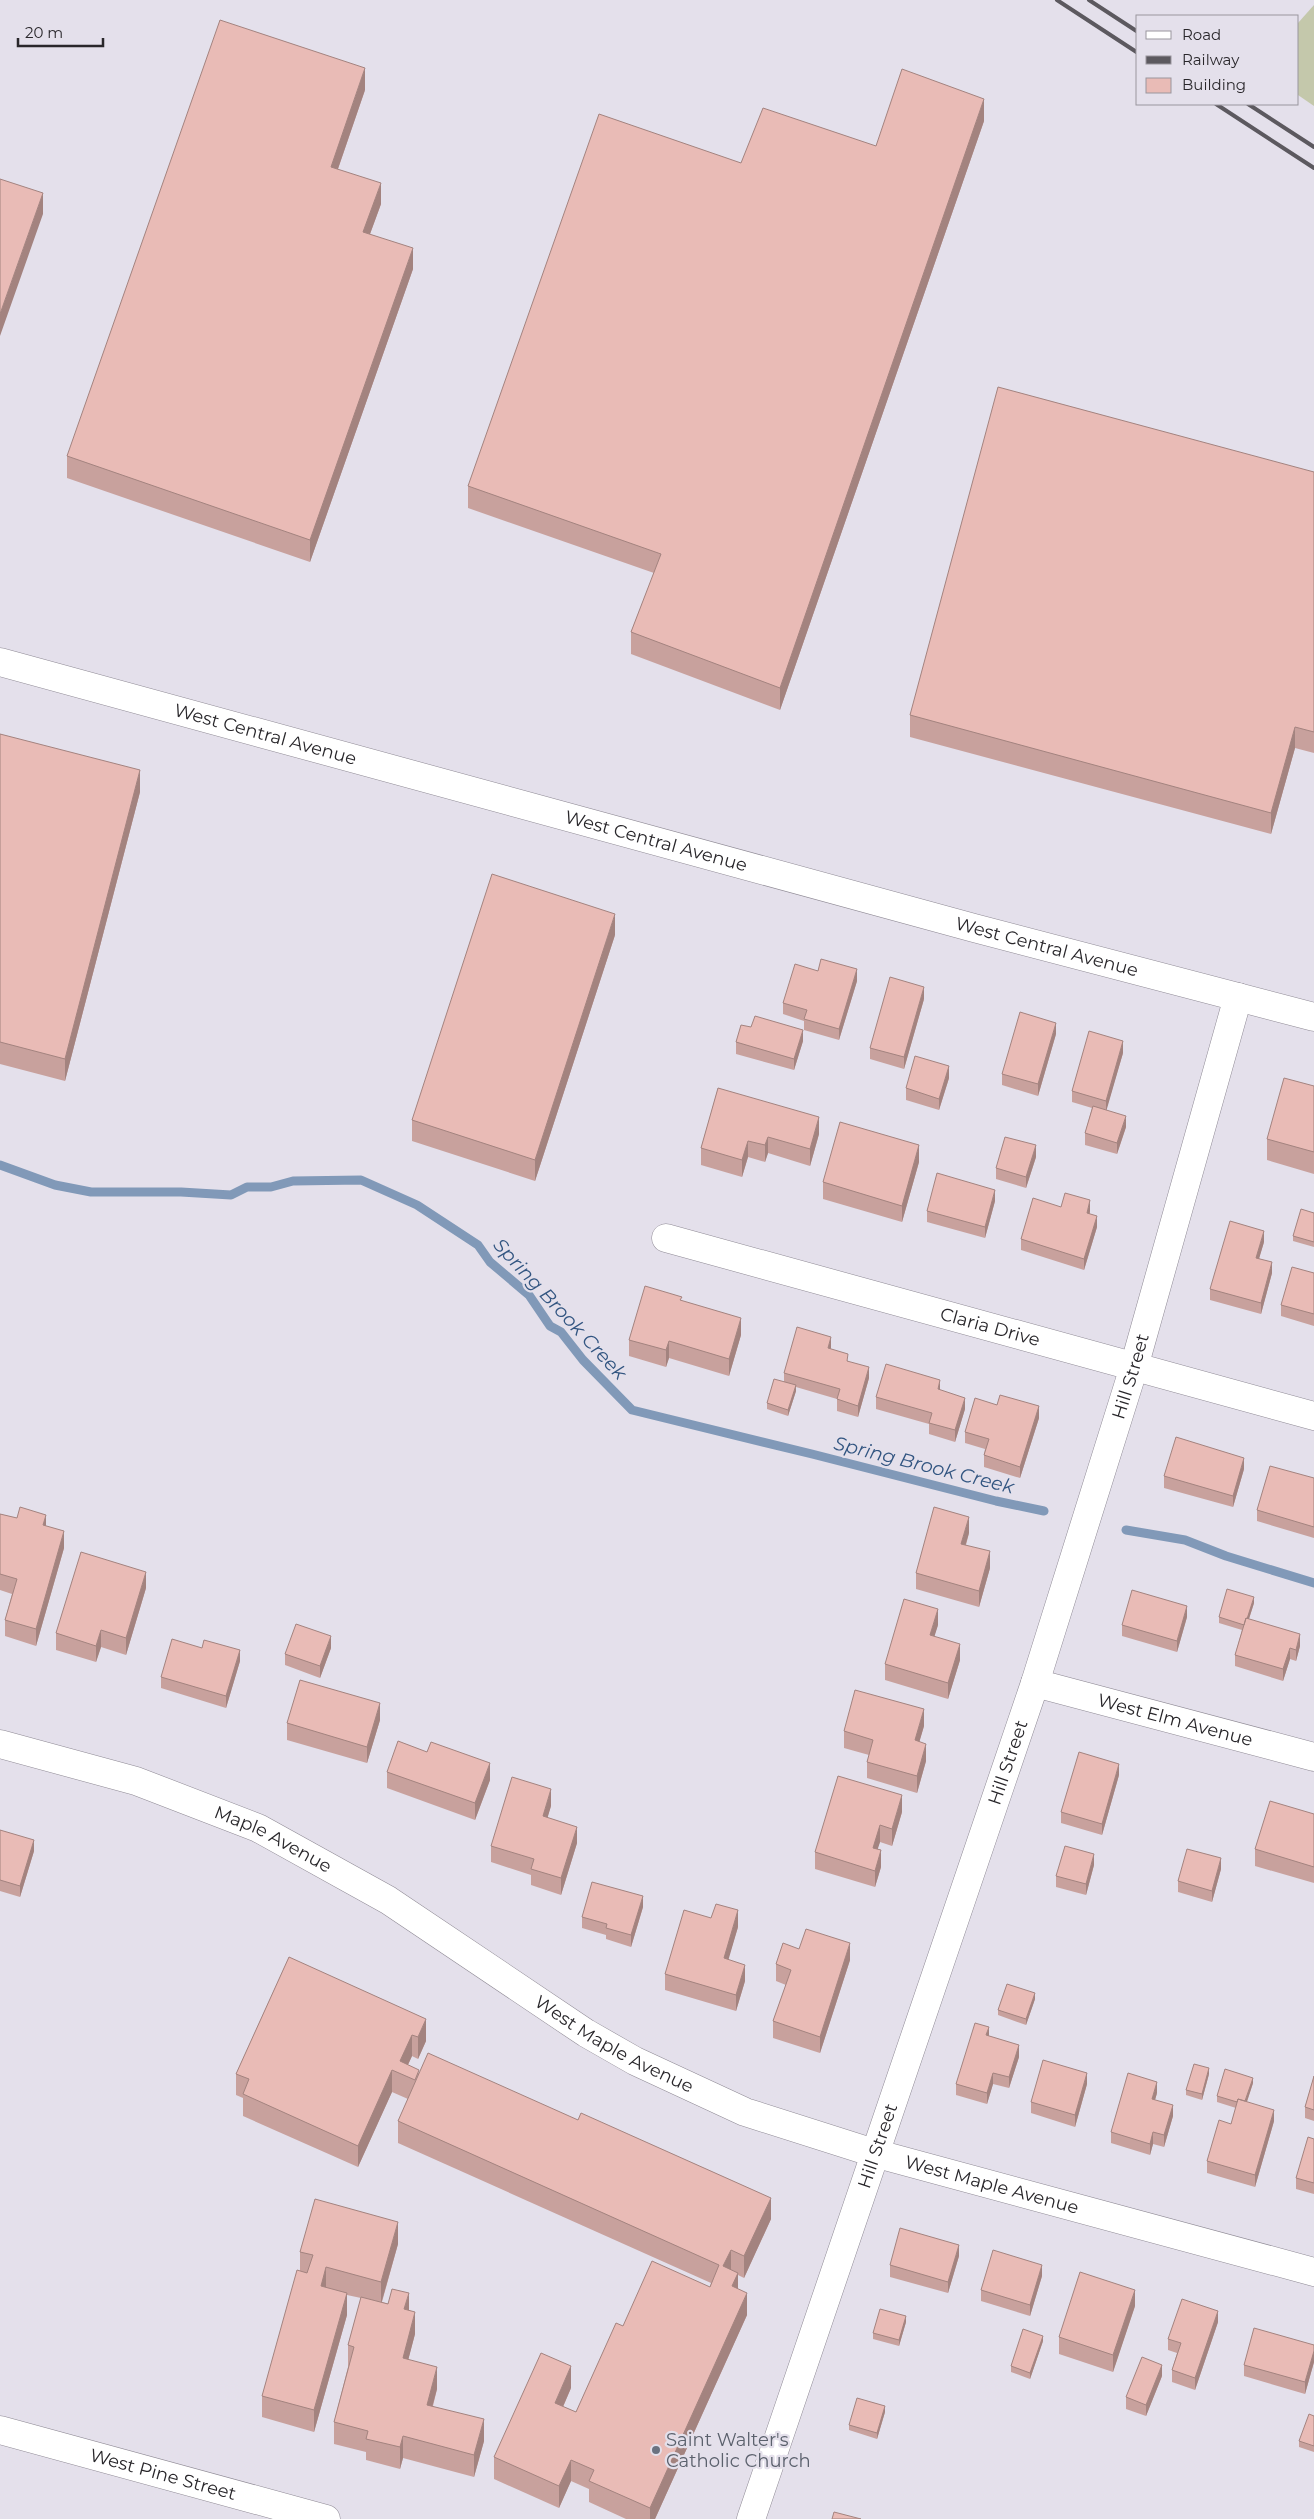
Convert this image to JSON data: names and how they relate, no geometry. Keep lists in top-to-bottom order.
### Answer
{
  "streets": {
    "street": [
      "West Central Avenue",
      "Claria Drive",
      "Hill Street",
      "West Elm Avenue",
      "Maple Avenue",
      "West Maple Avenue",
      "West Pine Street"
    ]
  },
  "crossings": [
    ["West Central Avenue", "Hill Street"],
    ["Claria Drive", "Hill Street"],
    ["Hill Street", "West Elm Avenue"],
    ["Hill Street", "West Maple Avenue"],
    ["Maple Avenue", "West Maple Avenue"]
  ],
  "water": ["Spring Brook Creek"],
  "places": ["Saint Walter's Catholic Church"],
  "legend": ["Road", "Railway", "Building"],
  "scale_bar": "20 m"
}
